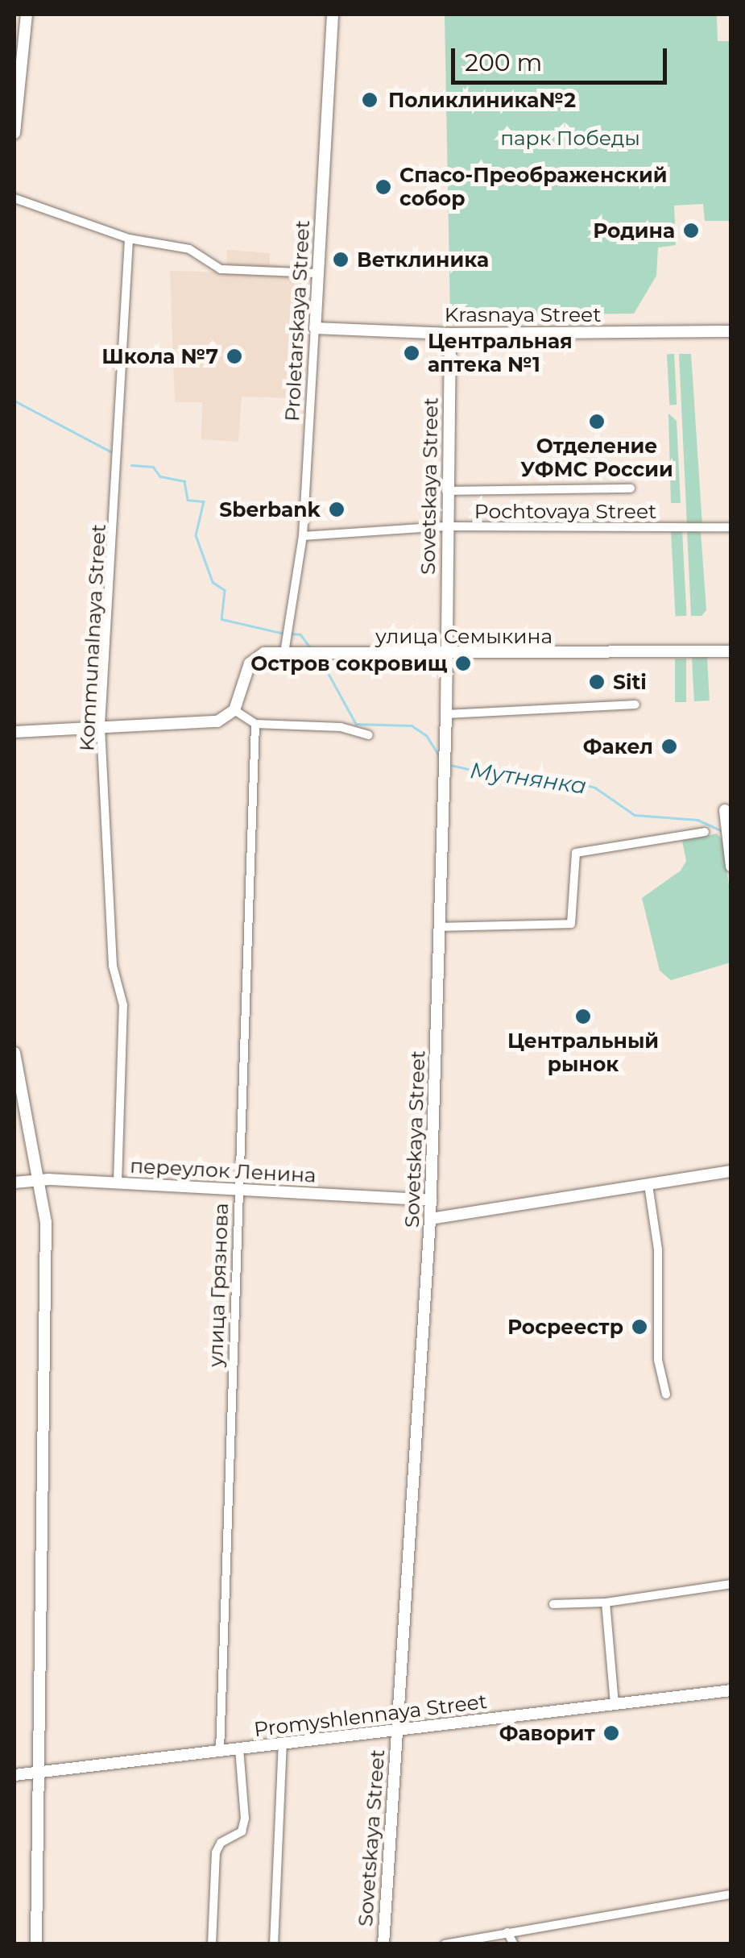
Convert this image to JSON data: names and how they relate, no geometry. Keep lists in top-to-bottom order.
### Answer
{
  "streets": {
    "street": [
      "Krasnaya Street",
      "Proletarskaya Street",
      "Sovetskaya Street",
      "Pochtovaya Street",
      "улица Семыкина",
      "Kommunalnaya Street",
      "переулок Ленина",
      "улица Грязнова",
      "Promyshlennaya Street"
    ]
  },
  "crossings": [
    ["Krasnaya Street", "Proletarskaya Street"],
    ["Krasnaya Street", "Sovetskaya Street"],
    ["Proletarskaya Street", "Pochtovaya Street"],
    ["Proletarskaya Street", "улица Семыкина"],
    ["Sovetskaya Street", "Pochtovaya Street"],
    ["Sovetskaya Street", "улица Семыкина"],
    ["Sovetskaya Street", "переулок Ленина"],
    ["Sovetskaya Street", "Promyshlennaya Street"],
    ["Kommunalnaya Street", "переулок Ленина"],
    ["переулок Ленина", "улица Грязнова"],
    ["улица Грязнова", "Promyshlennaya Street"]
  ],
  "water": ["Мутнянка"],
  "parks": ["парк Победы"],
  "places": [
    "Поликлиника№2",
    "Спасо-Преображенский собор",
    "Родина",
    "Ветклиника",
    "Центральная аптека №1",
    "Школа №7",
    "Отделение УФМС России",
    "Sberbank",
    "Остров сокровищ",
    "Siti",
    "Факел",
    "Центральный рынок",
    "Росреестр",
    "Фаворит"
  ],
  "scale_bar": "200 m"
}
